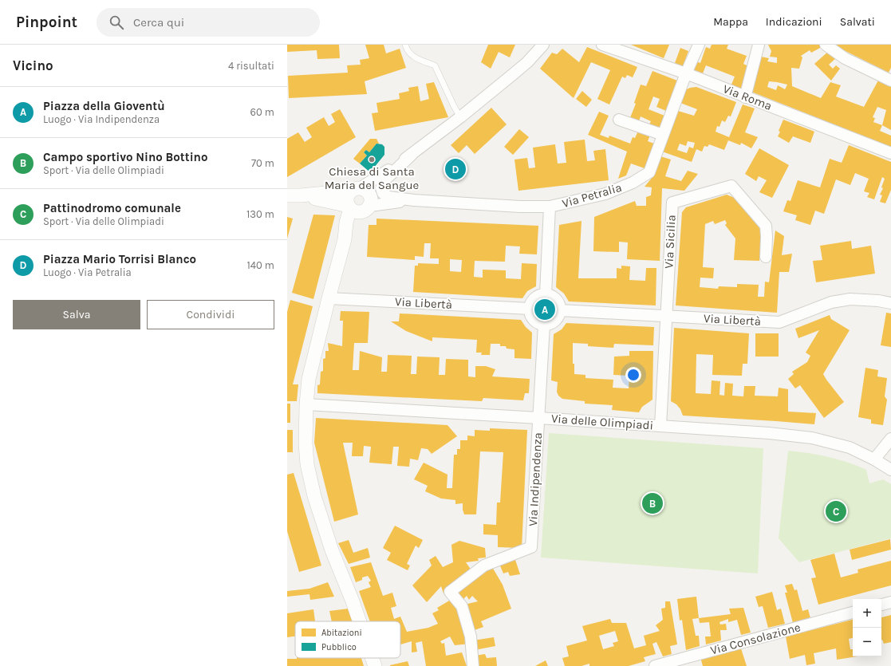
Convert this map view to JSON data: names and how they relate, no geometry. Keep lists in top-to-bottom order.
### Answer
{
  "streets": {
    "street": [
      "Via Roma",
      "Via Petralia",
      "Via Sicilia",
      "Via Libertà",
      "Via delle Olimpiadi",
      "Via Indipendenza",
      "Via Consolazione"
    ]
  },
  "crossings": [
    ["Via Roma", "Via Petralia"],
    ["Via Sicilia", "Via Libertà"],
    ["Via Sicilia", "Via delle Olimpiadi"],
    ["Via delle Olimpiadi", "Via Indipendenza"]
  ],
  "places": ["Chiesa di Santa Maria del Sangue"],
  "legend": ["Abitazioni", "Pubblico"],
  "page": {
    "header": "Pinpoint",
    "search": "Cerca qui",
    "nav": ["Mappa", "Indicazioni", "Salvati"],
    "heading": ["Vicino", "4 risultati"],
    "list": [
      {
        "mark": "A",
        "name": "Piazza della Gioventù",
        "note": "Luogo · Via Indipendenza",
        "value": "60 m"
      },
      {
        "mark": "B",
        "name": "Campo sportivo Nino Bottino",
        "note": "Sport · Via delle Olimpiadi",
        "value": "70 m"
      },
      {
        "mark": "C",
        "name": "Pattinodromo comunale",
        "note": "Sport · Via delle Olimpiadi",
        "value": "130 m"
      },
      {
        "mark": "D",
        "name": "Piazza Mario Torrisi Blanco",
        "note": "Luogo · Via Petralia",
        "value": "140 m"
      }
    ],
    "pins": [
      "D",
      "A",
      "B",
      "C"
    ],
    "buttons": ["Salva", "Condividi"],
    "map_buttons": ["+", "−"]
  }
}
